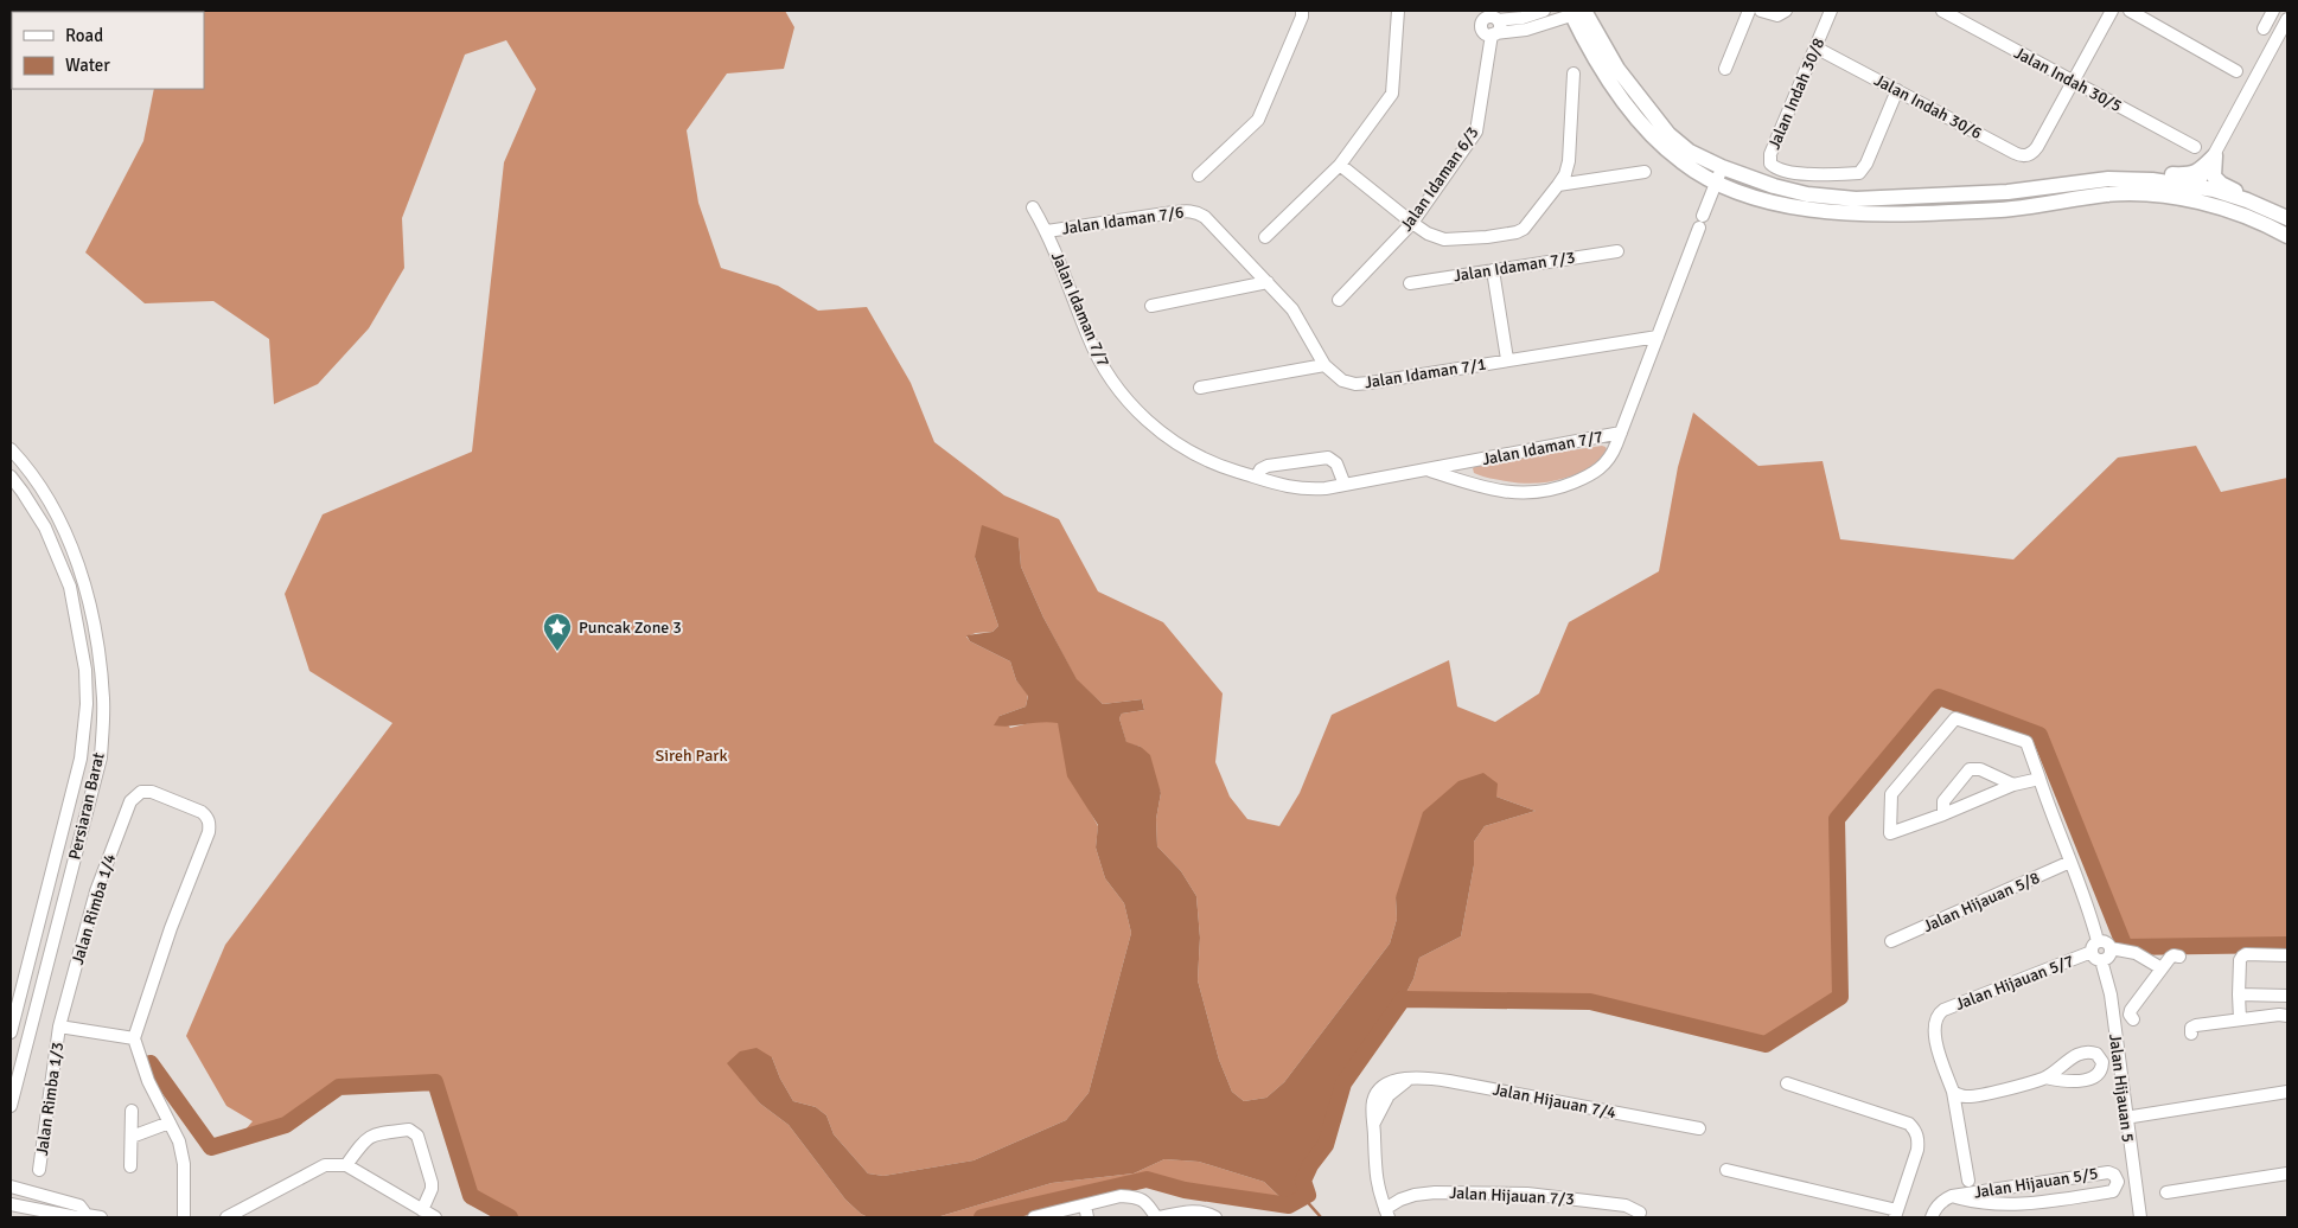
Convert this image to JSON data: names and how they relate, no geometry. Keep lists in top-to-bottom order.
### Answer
{
  "streets": {
    "street": [
      "Jalan Indah 30/5",
      "Jalan Indah 30/8",
      "Jalan Indah 30/6",
      "Jalan Idaman 6/3",
      "Jalan Idaman 7/6",
      "Jalan Idaman 7/3",
      "Jalan Idaman 7/7",
      "Jalan Idaman 7/1",
      "Persiaran Barat",
      "Jalan Hijauan 5/8",
      "Jalan Rimba 1/4",
      "Jalan Hijauan 5/7",
      "Jalan Hijauan 5",
      "Jalan Rimba 1/3",
      "Jalan Hijauan 7/4",
      "Jalan Hijauan 5/5",
      "Jalan Hijauan 7/3"
    ]
  },
  "crossings": [
    ["Jalan Indah 30/5", "Jalan Indah 30/6"],
    ["Jalan Indah 30/8", "Jalan Indah 30/6"],
    ["Jalan Idaman 7/6", "Jalan Idaman 7/7"],
    ["Jalan Idaman 7/6", "Jalan Idaman 7/1"],
    ["Jalan Idaman 7/7", "Jalan Idaman 7/1"],
    ["Jalan Rimba 1/4", "Jalan Rimba 1/3"],
    ["Jalan Hijauan 5/7", "Jalan Hijauan 5"],
    ["Jalan Hijauan 7/4", "Jalan Hijauan 7/3"]
  ],
  "parks": ["Sireh Park"],
  "places": {
    "place": ["Puncak Zone 3"]
  },
  "legend": ["Road", "Water"]
}
